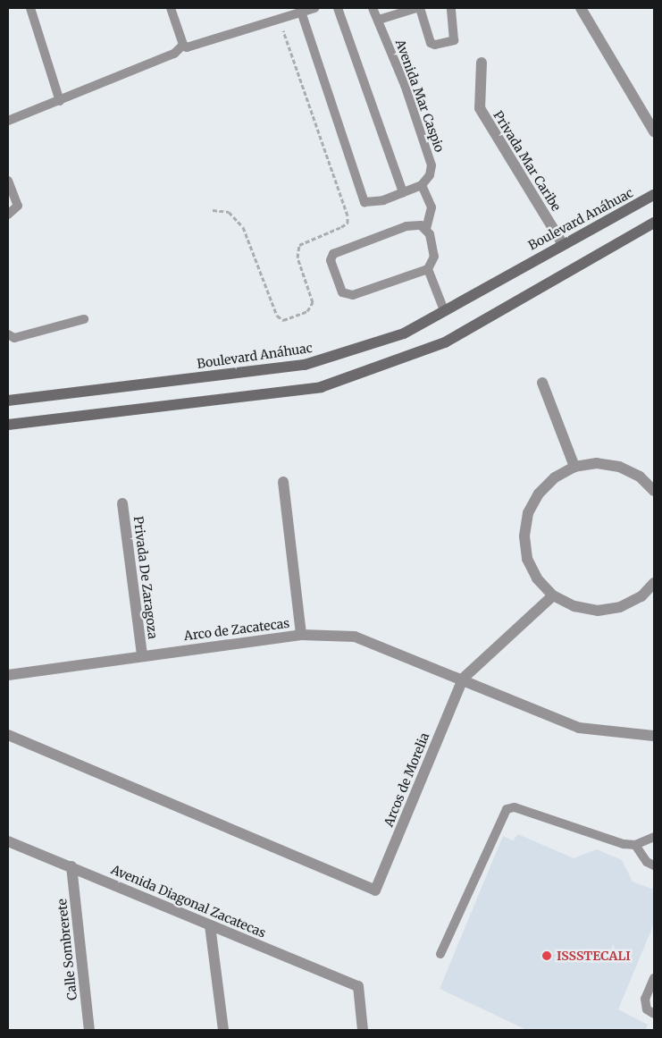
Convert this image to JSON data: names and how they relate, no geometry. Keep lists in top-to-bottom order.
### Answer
{
  "streets": {
    "main road": ["Boulevard Anáhuac"],
    "street": [
      "Privada Mar Caribe",
      "Privada De Zaragoza",
      "Arco de Zacatecas",
      "Arcos de Morelia",
      "Avenida Diagonal Zacatecas",
      "Calle Sombrerete"
    ],
    "lane": ["Avenida Mar Caspio"]
  },
  "crossings": [
    ["Privada Mar Caribe", "Boulevard Anáhuac"],
    ["Privada De Zaragoza", "Arco de Zacatecas"],
    ["Arco de Zacatecas", "Arcos de Morelia"],
    ["Avenida Diagonal Zacatecas", "Calle Sombrerete"]
  ],
  "places": ["ISSSTECALI"]
}
